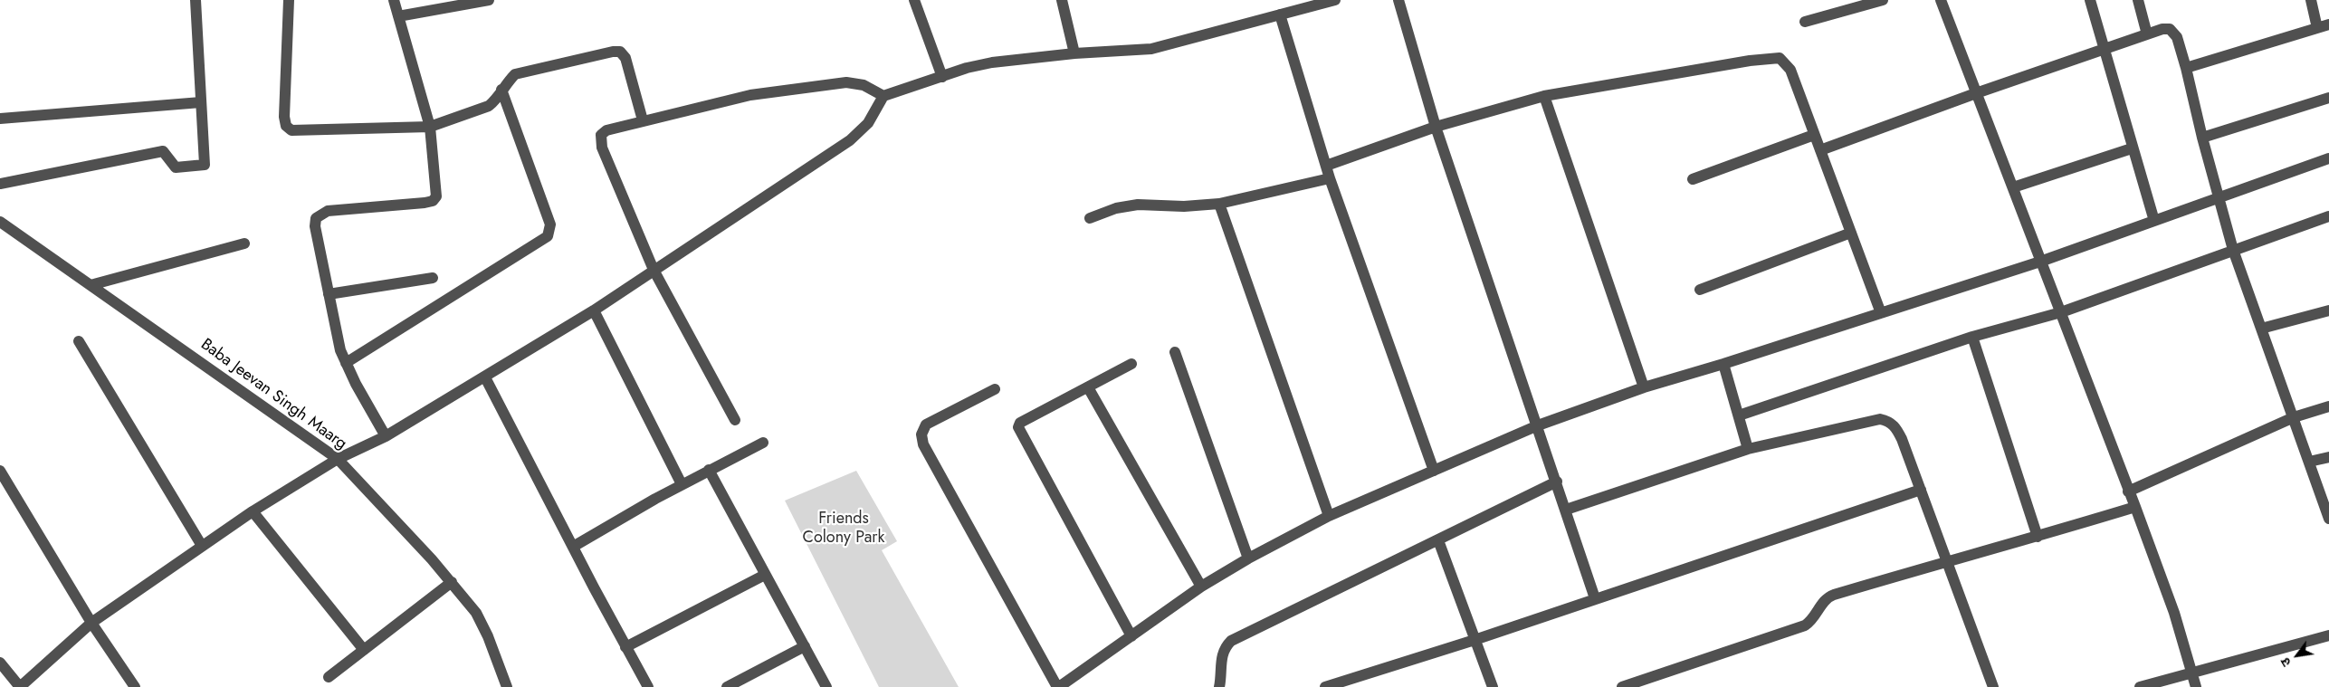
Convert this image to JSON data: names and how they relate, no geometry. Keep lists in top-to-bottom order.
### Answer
{
  "streets": {
    "street": ["Baba Jeevan Singh Maarg"]
  },
  "parks": ["Friends Colony Park"],
  "north": "bottom left"
}
